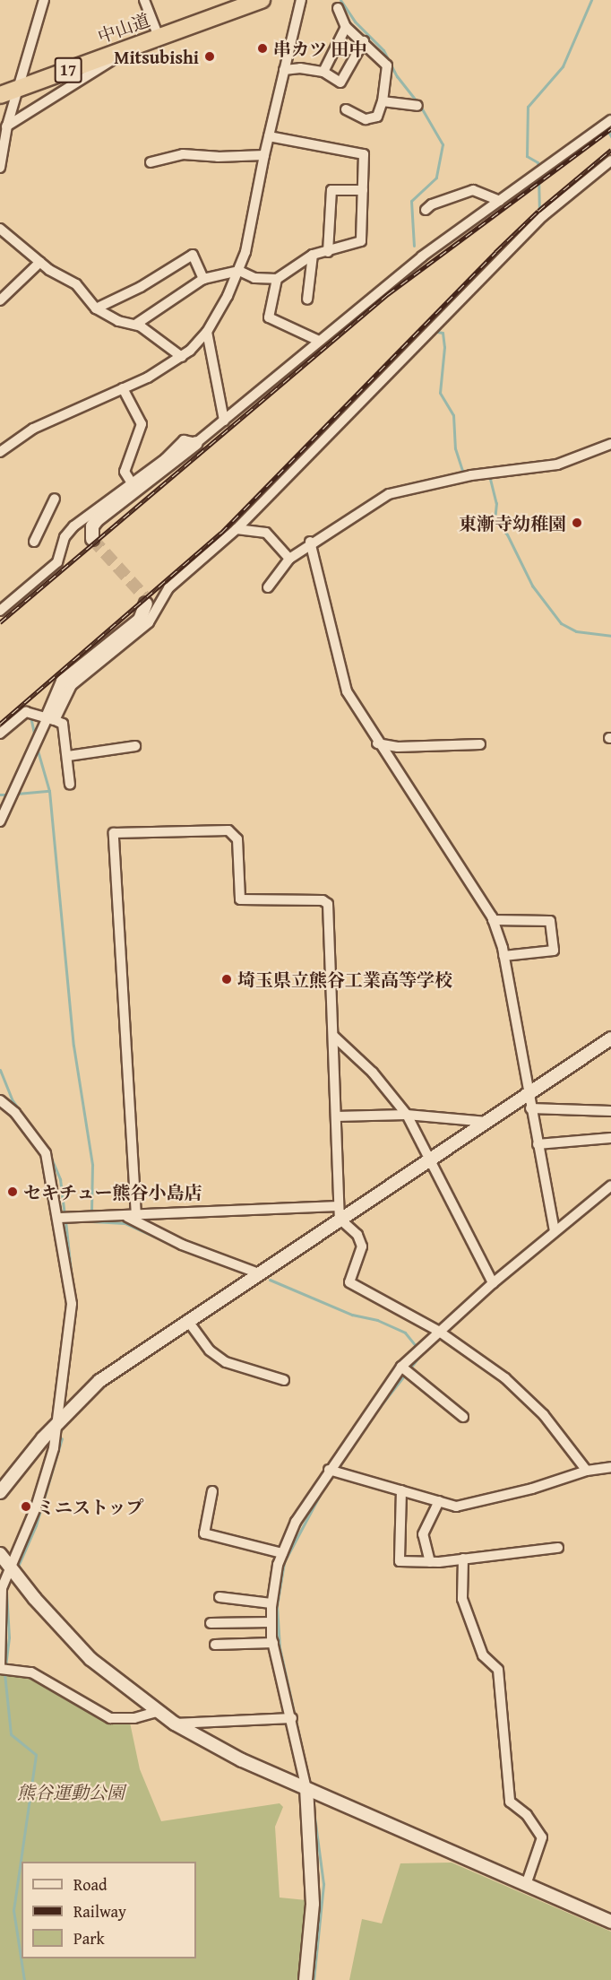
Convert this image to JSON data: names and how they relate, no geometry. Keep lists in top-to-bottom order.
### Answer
{
  "streets": {
    "highway": ["中山道", "17"]
  },
  "parks": ["熊谷運動公園"],
  "places": [
    "串カツ 田中",
    "Mitsubishi",
    "東漸寺幼稚園",
    "埼玉県立熊谷工業高等学校",
    "セキチュー熊谷小島店",
    "ミニストップ"
  ],
  "legend": ["Road", "Railway", "Park"]
}
